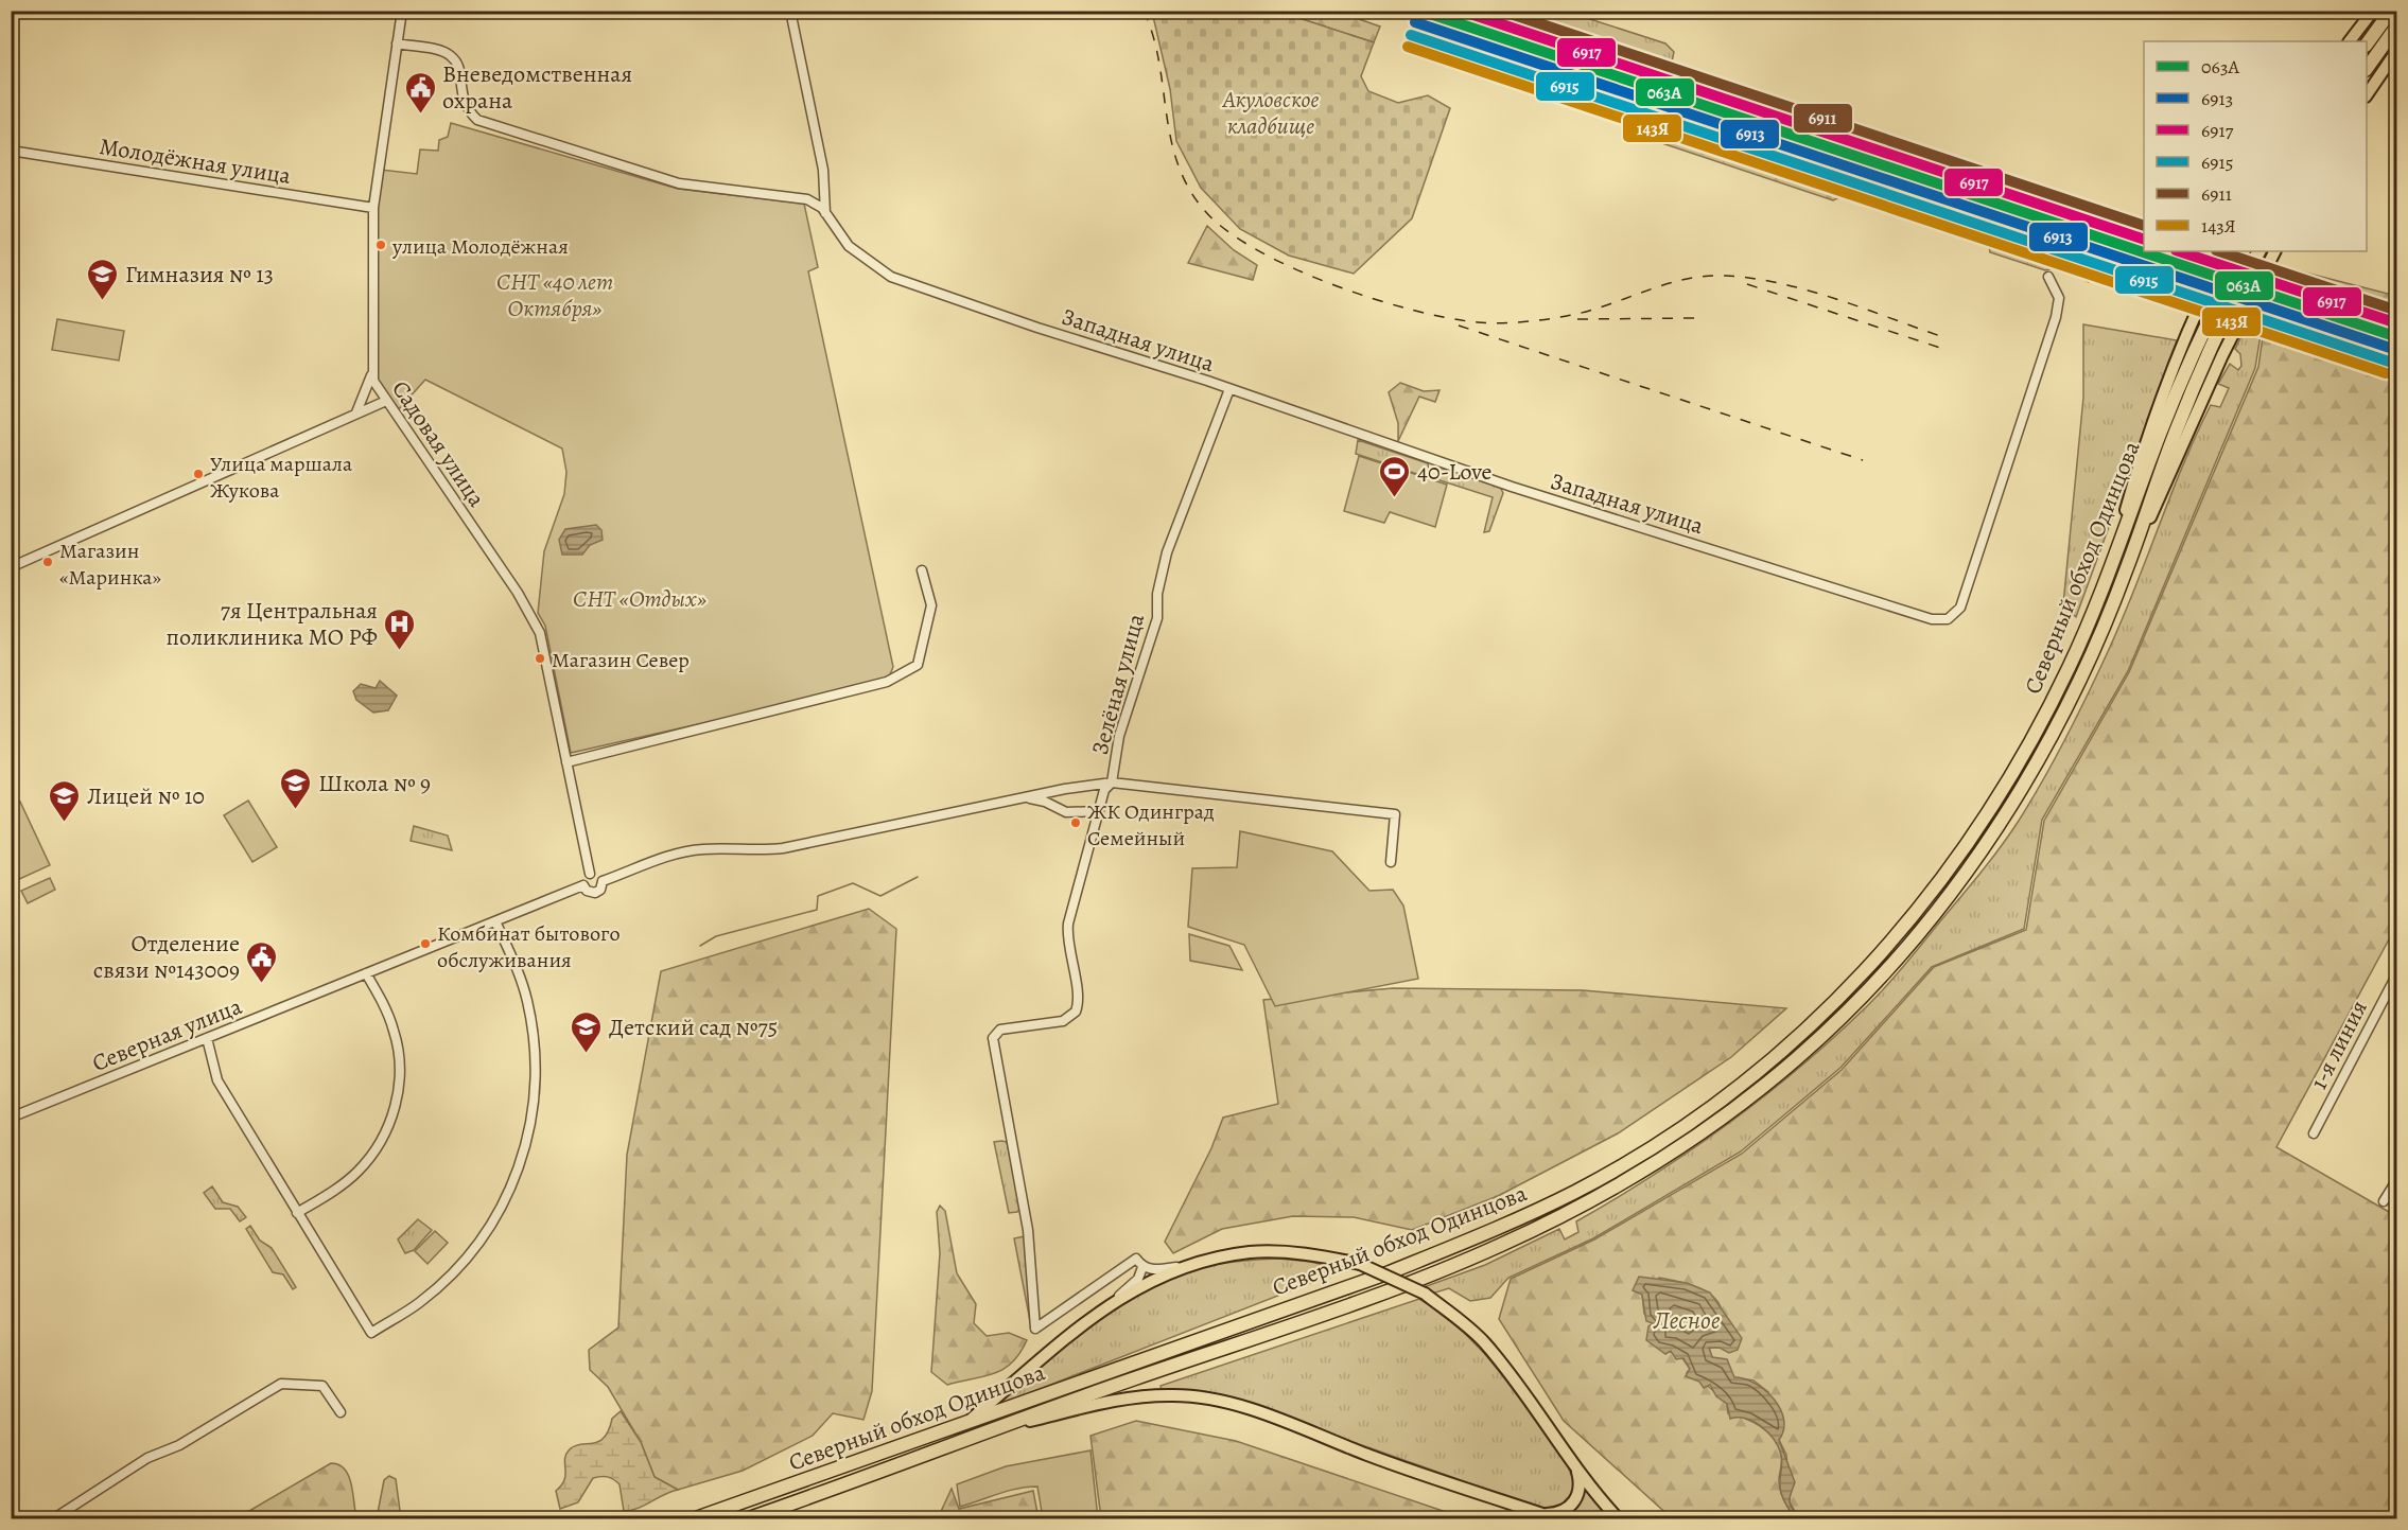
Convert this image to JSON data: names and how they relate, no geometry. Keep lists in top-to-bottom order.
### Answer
{
  "streets": {
    "highway": ["Северный обход Одинцова"],
    "street": [
      "Молодёжная улица",
      "Западная улица",
      "Садовая улица",
      "Зелёная улица",
      "Северная улица",
      "1-я линия"
    ]
  },
  "crossings": [
    ["Молодёжная улица", "Садовая улица"],
    ["Западная улица", "Садовая улица"],
    ["Западная улица", "Зелёная улица"],
    ["Садовая улица", "Северная улица"]
  ],
  "water": ["Лесное"],
  "parks": ["Акуловское кладбище", "СНТ «40 лет Октября»", "СНТ «Отдых»"],
  "places": {
    "public building": ["Вневедомственная охрана", "Отделение связи №143009"],
    "other": [
      "улица Молодёжная",
      "Улица маршала Жукова",
      "Магазин «Маринка»",
      "Магазин Север",
      "ЖК Одинград Семейный",
      "Комбинат бытового обслуживания"
    ],
    "school or university": [
      "Гимназия № 13",
      "Школа № 9",
      "Лицей № 10",
      "Детский сад №75"
    ],
    "sports": ["40-Love"],
    "hospital": ["7я Центральная поликлиника МО РФ"]
  },
  "lines": [
    "transit line 063А",
    "transit line 6917",
    "transit line 6911",
    "transit line 6913",
    "transit line 6915",
    "transit line 143Я"
  ],
  "legend": [
    "063А",
    "6913",
    "6917",
    "6915",
    "6911",
    "143Я"
  ]
}
